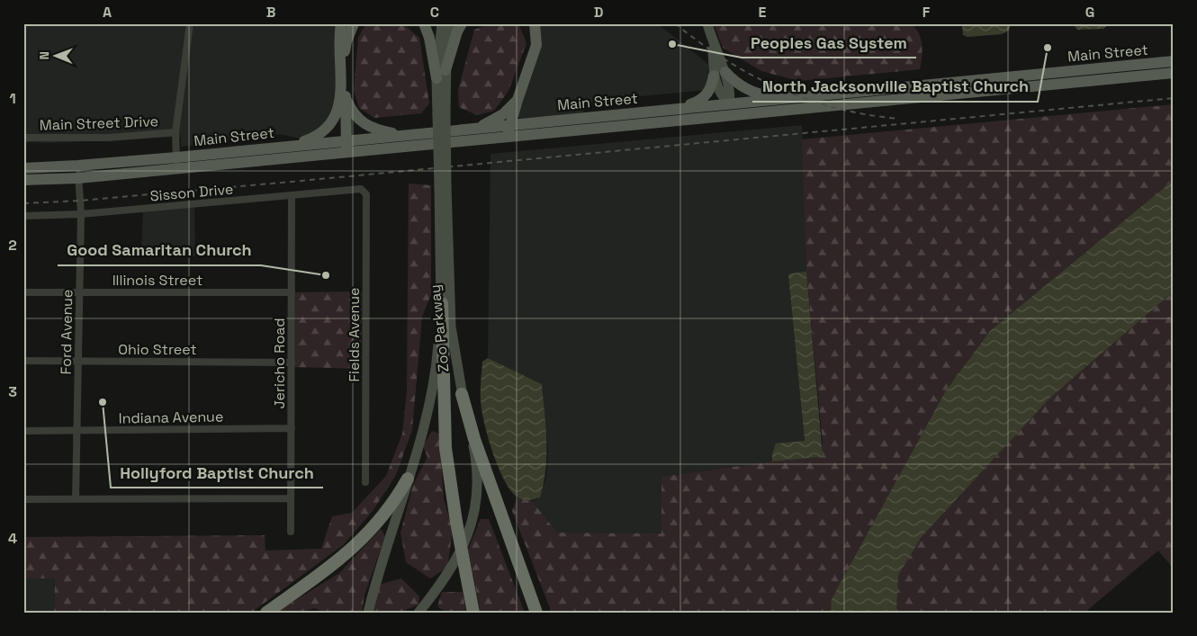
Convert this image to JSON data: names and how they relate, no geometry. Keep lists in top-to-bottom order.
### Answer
{
  "streets": {
    "main road": ["Main Street", "Zoo Parkway"],
    "street": [
      "Main Street Drive",
      "Sisson Drive",
      "Illinois Street",
      "Ford Avenue",
      "Fields Avenue",
      "Ohio Street",
      "Jericho Road",
      "Indiana Avenue"
    ]
  },
  "crossings": [
    ["Main Street", "Ford Avenue"],
    ["Sisson Drive", "Ford Avenue"],
    ["Sisson Drive", "Fields Avenue"],
    ["Sisson Drive", "Jericho Road"],
    ["Illinois Street", "Ford Avenue"],
    ["Illinois Street", "Jericho Road"],
    ["Ford Avenue", "Ohio Street"],
    ["Ford Avenue", "Indiana Avenue"],
    ["Ohio Street", "Jericho Road"],
    ["Jericho Road", "Indiana Avenue"]
  ],
  "places": [
    "Peoples Gas System",
    "North Jacksonville Baptist Church",
    "Good Samaritan Church",
    "Hollyford Baptist Church"
  ],
  "north": "left",
  "grid": {
    "columns": [
      "A",
      "B",
      "C",
      "D",
      "E",
      "F",
      "G"
    ],
    "rows": [
      "1",
      "2",
      "3",
      "4"
    ]
  }
}
